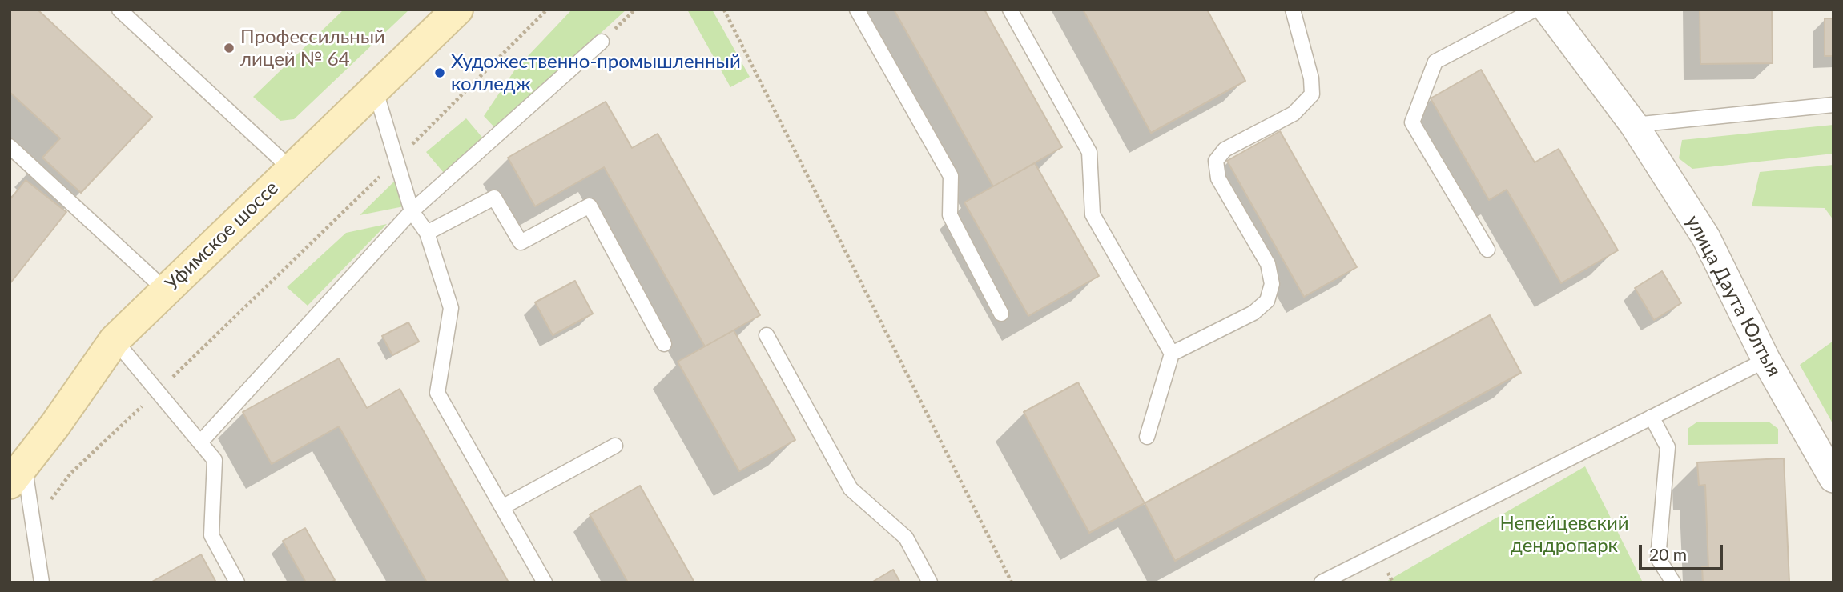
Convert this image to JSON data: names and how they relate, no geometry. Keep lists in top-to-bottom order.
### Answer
{
  "streets": {
    "main road": ["Уфимское шоссе"],
    "street": ["улица Даута Юлтыя"]
  },
  "parks": ["Непейцевский дендропарк"],
  "places": ["Профессильный лицей № 64", "Художественно-промышленный колледж"],
  "scale_bar": "20 m"
}
